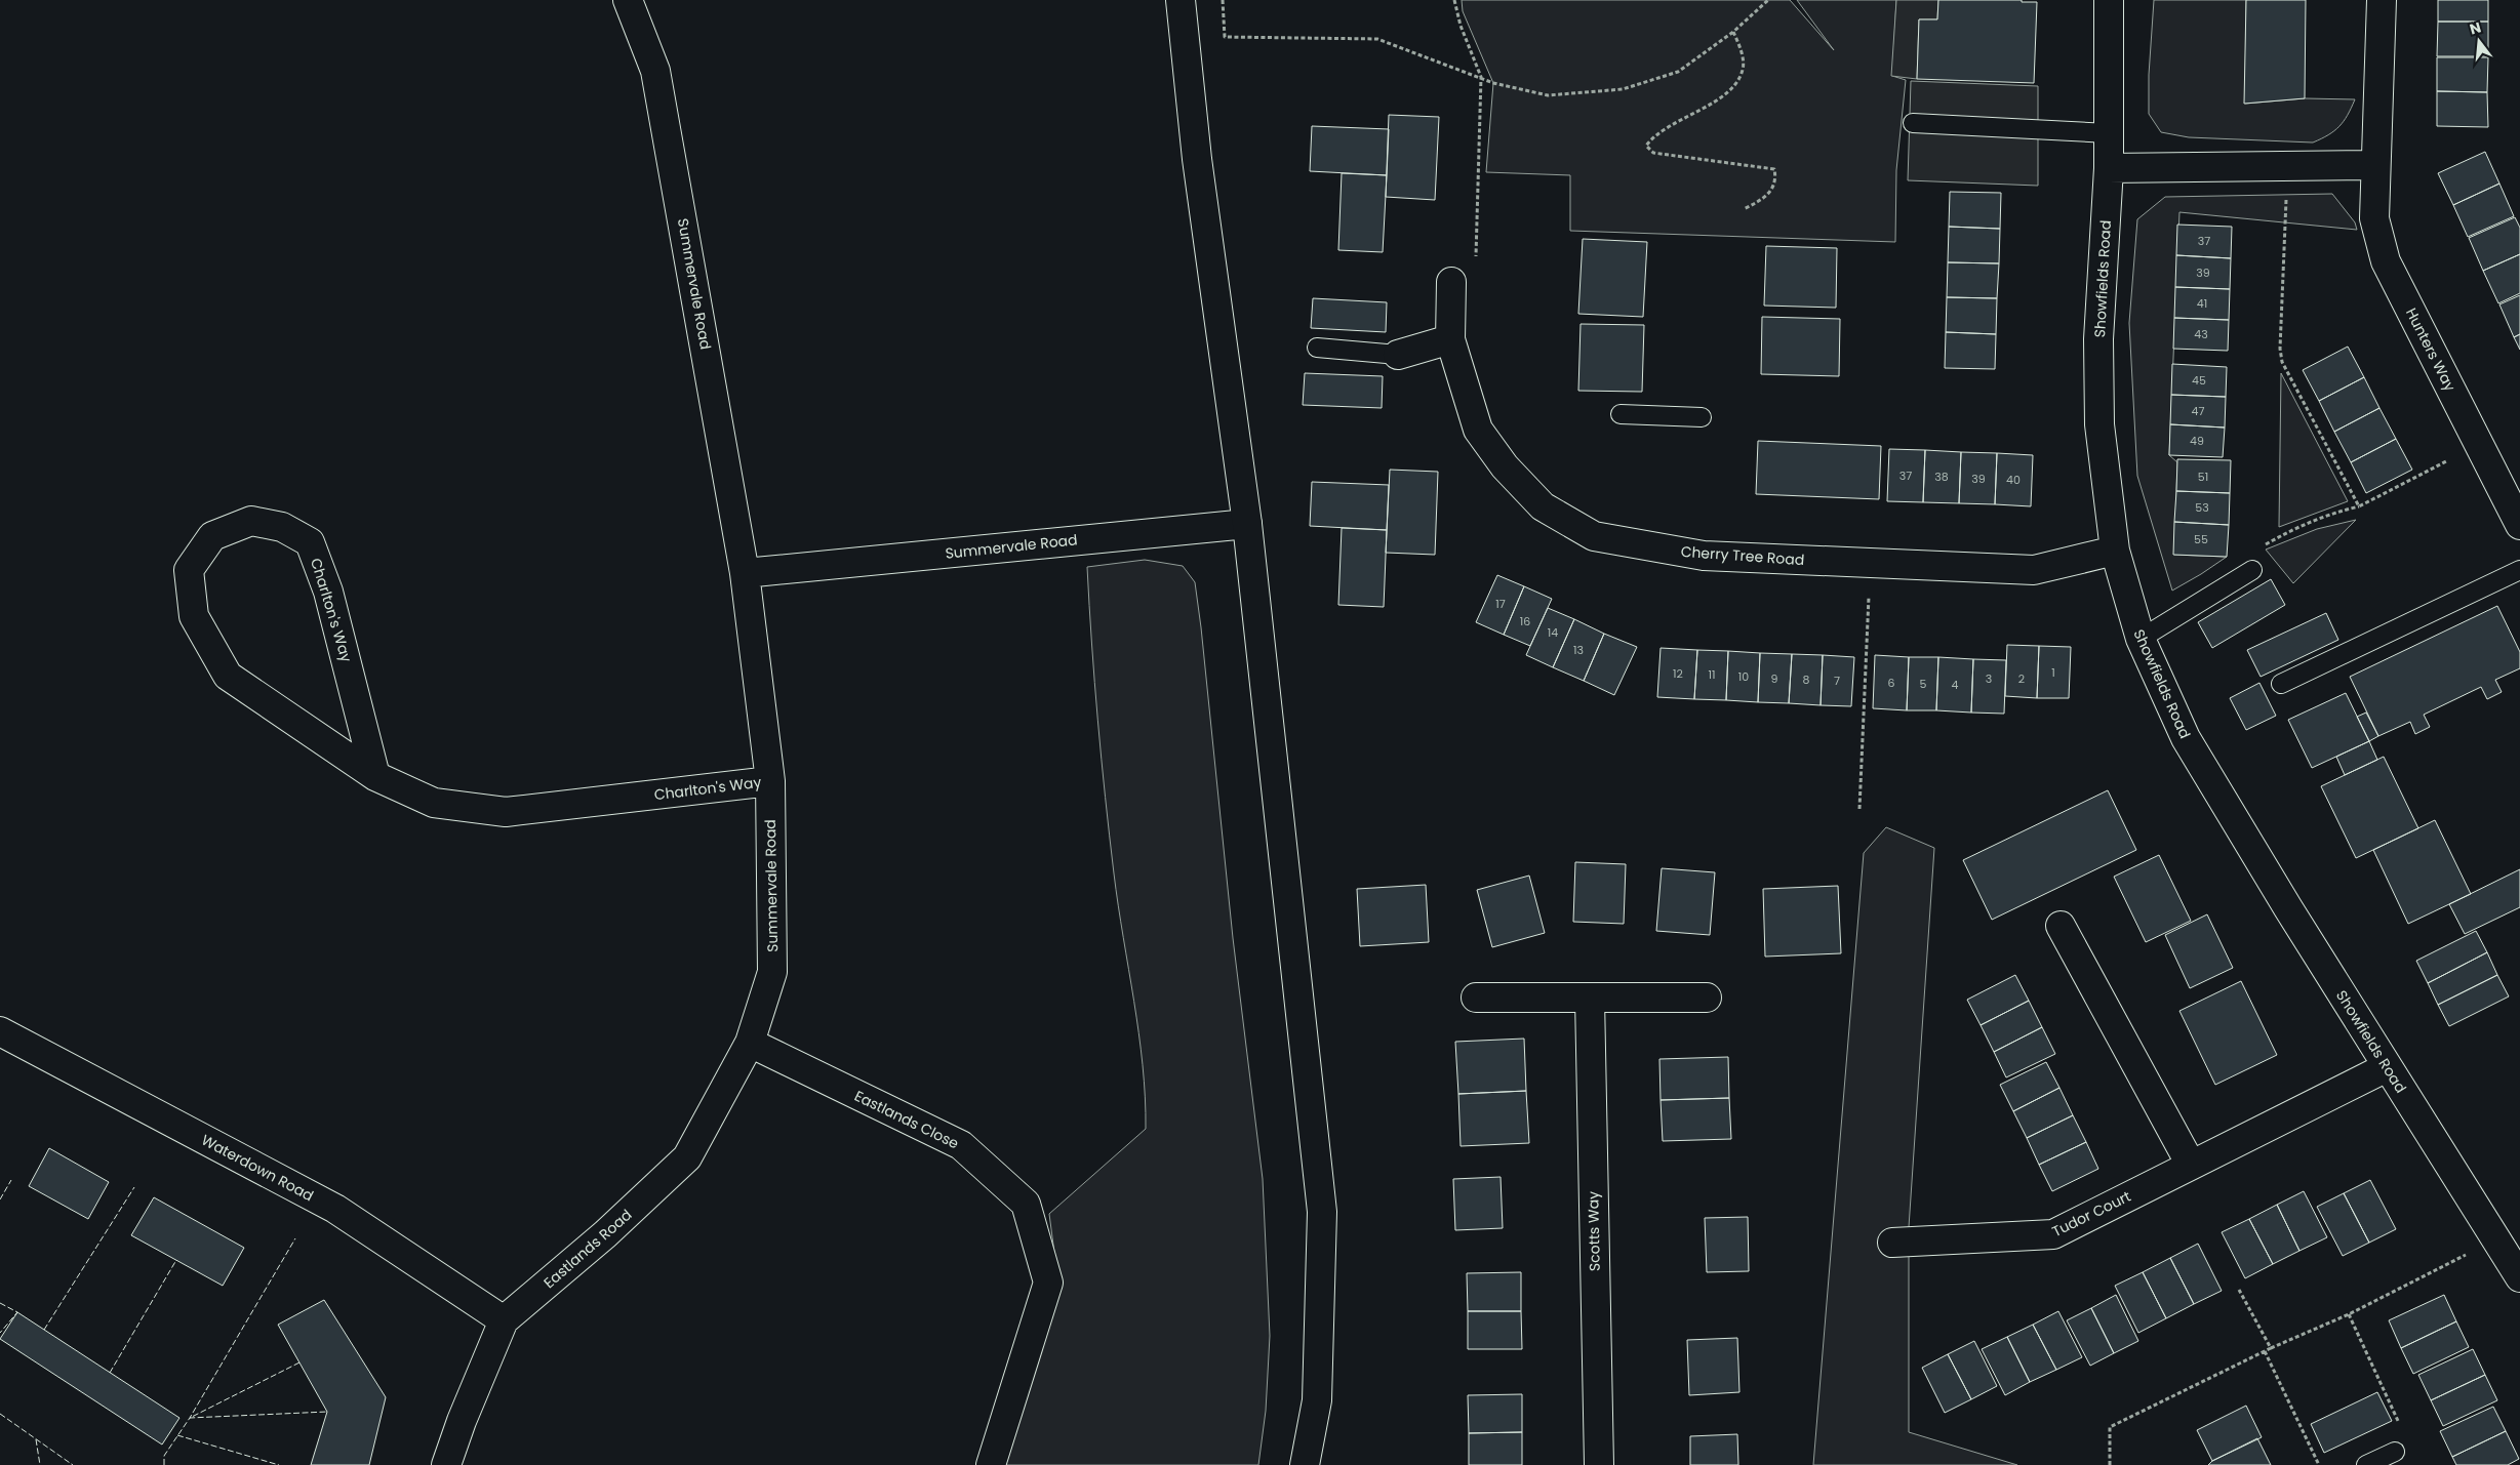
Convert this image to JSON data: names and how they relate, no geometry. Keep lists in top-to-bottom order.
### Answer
{
  "streets": {
    "main road": [
      "Showfields Road",
      "Summervale Road",
      "Hunters Way",
      "Cherry Tree Road",
      "Charlton's Way",
      "Eastlands Close",
      "Waterdown Road",
      "Tudor Court",
      "Scotts Way",
      "Eastlands Road"
    ]
  },
  "crossings": [
    ["Showfields Road", "Cherry Tree Road"],
    ["Showfields Road", "Tudor Court"],
    ["Summervale Road", "Charlton's Way"],
    ["Summervale Road", "Eastlands Close"],
    ["Summervale Road", "Eastlands Road"],
    ["Eastlands Close", "Eastlands Road"],
    ["Waterdown Road", "Eastlands Road"]
  ],
  "house_numbers": [
    "37",
    "39",
    "41",
    "43",
    "45",
    "47",
    "49",
    "37",
    "38",
    "51",
    "39",
    "40",
    "53",
    "55",
    "17",
    "16",
    "14",
    "13",
    "1",
    "12",
    "11",
    "10",
    "9",
    "3",
    "2",
    "8",
    "7",
    "6",
    "5",
    "4"
  ],
  "north": "top"
}
